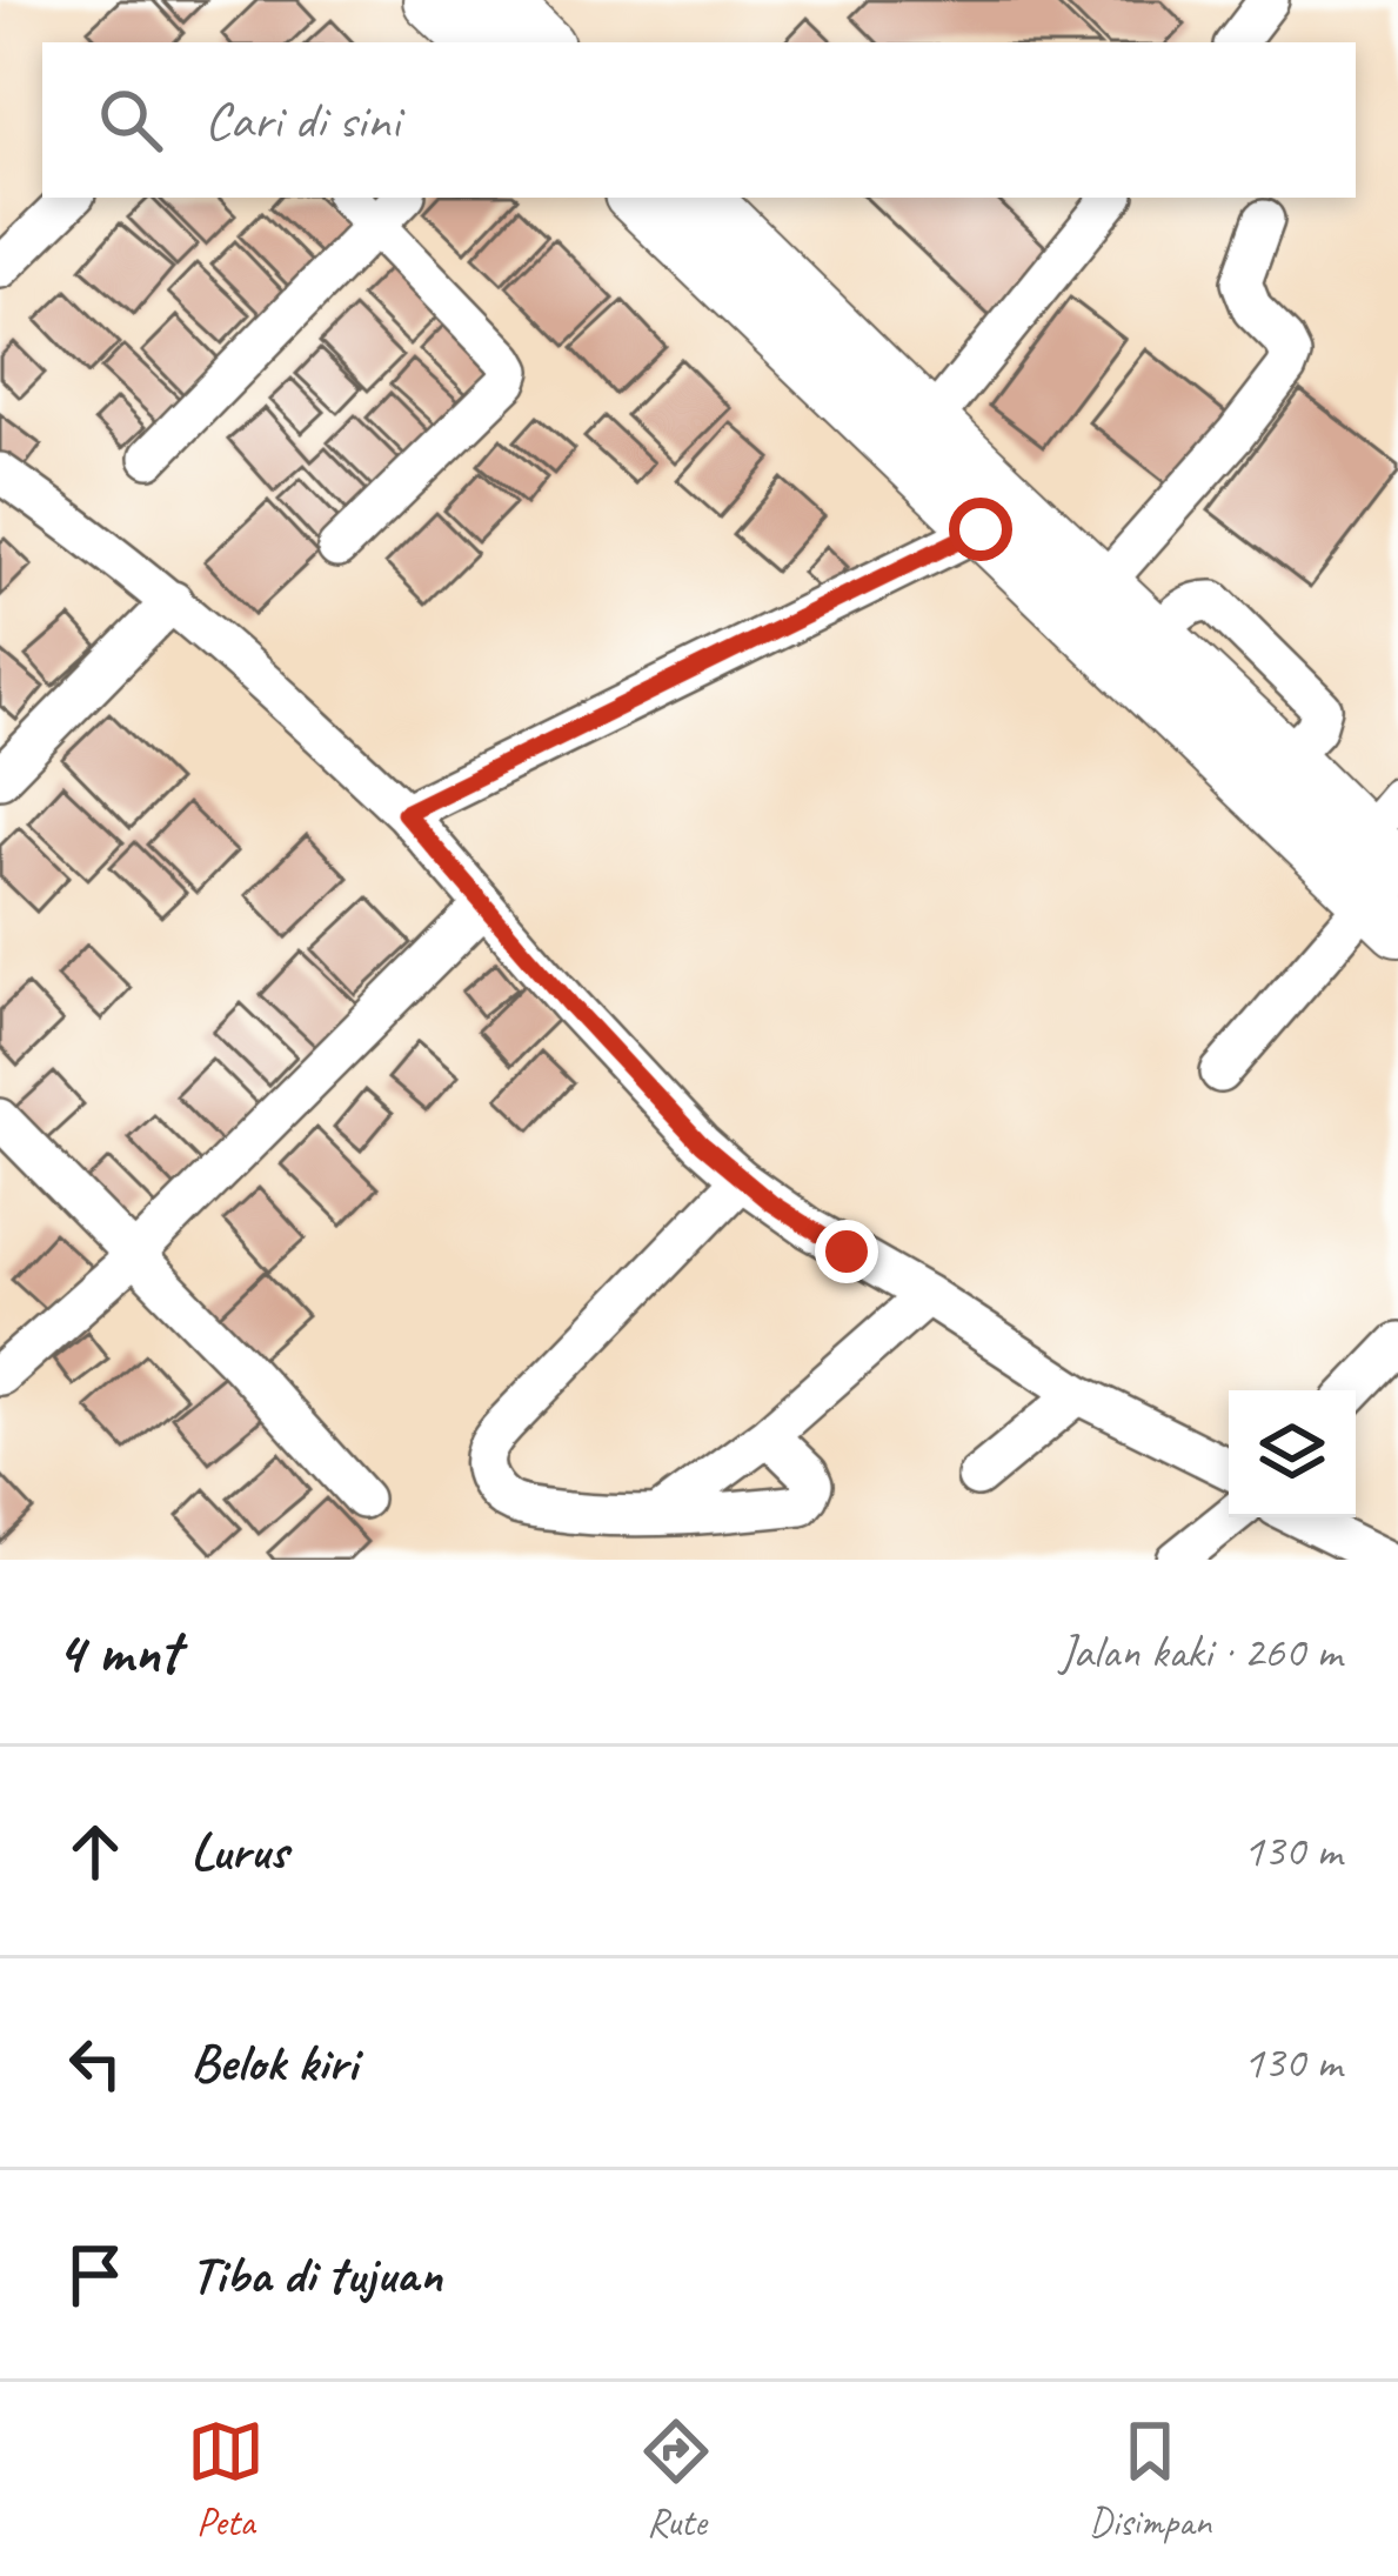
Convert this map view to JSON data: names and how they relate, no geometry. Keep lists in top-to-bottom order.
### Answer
{
  "page": {
    "search": "Cari di sini",
    "heading": ["4 mnt", "Jalan kaki · 260 m"],
    "list": [
      ["Lurus", "130 m"],
      ["Belok kiri", "130 m"],
      "Tiba di tujuan"
    ],
    "nav": ["Peta", "Rute", "Disimpan"]
  }
}
